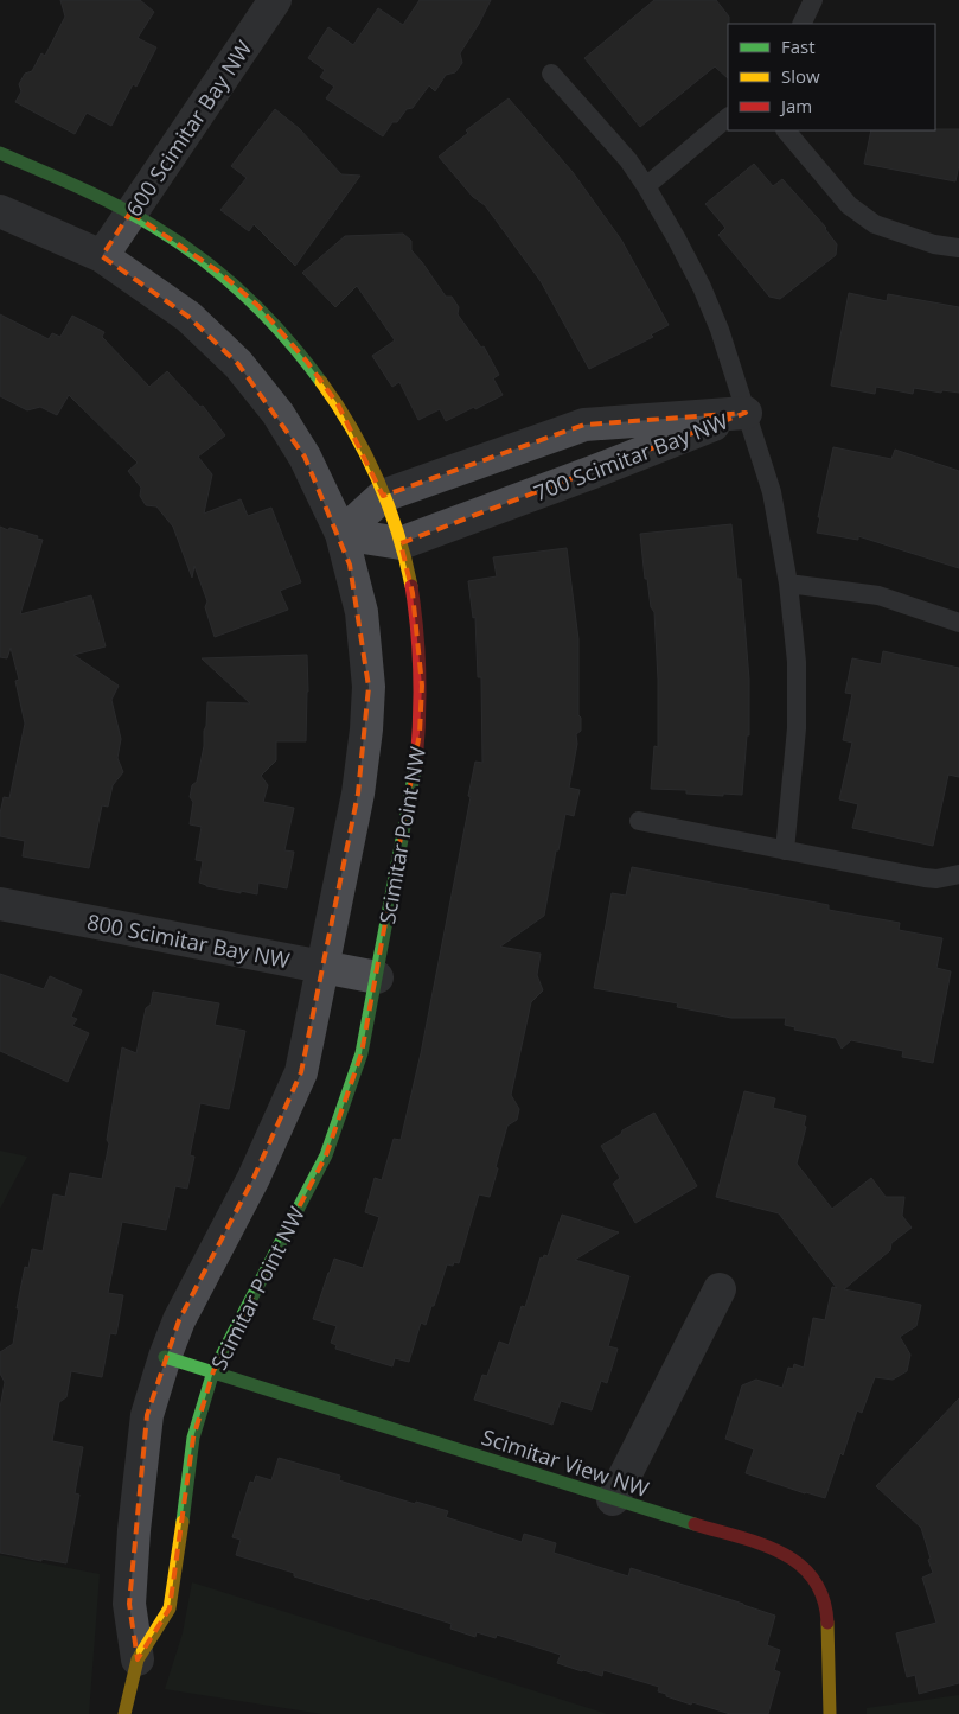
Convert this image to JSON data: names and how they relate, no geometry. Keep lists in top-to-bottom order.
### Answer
{
  "streets": {
    "street": [
      "600 Scimitar Bay NW",
      "700 Scimitar Bay NW",
      "Scimitar Point NW",
      "800 Scimitar Bay NW",
      "Scimitar View NW"
    ]
  },
  "crossings": [
    ["600 Scimitar Bay NW", "Scimitar Point NW"],
    ["700 Scimitar Bay NW", "Scimitar Point NW"],
    ["Scimitar Point NW", "800 Scimitar Bay NW"],
    ["Scimitar Point NW", "Scimitar View NW"]
  ],
  "legend": ["Fast", "Slow", "Jam"]
}
